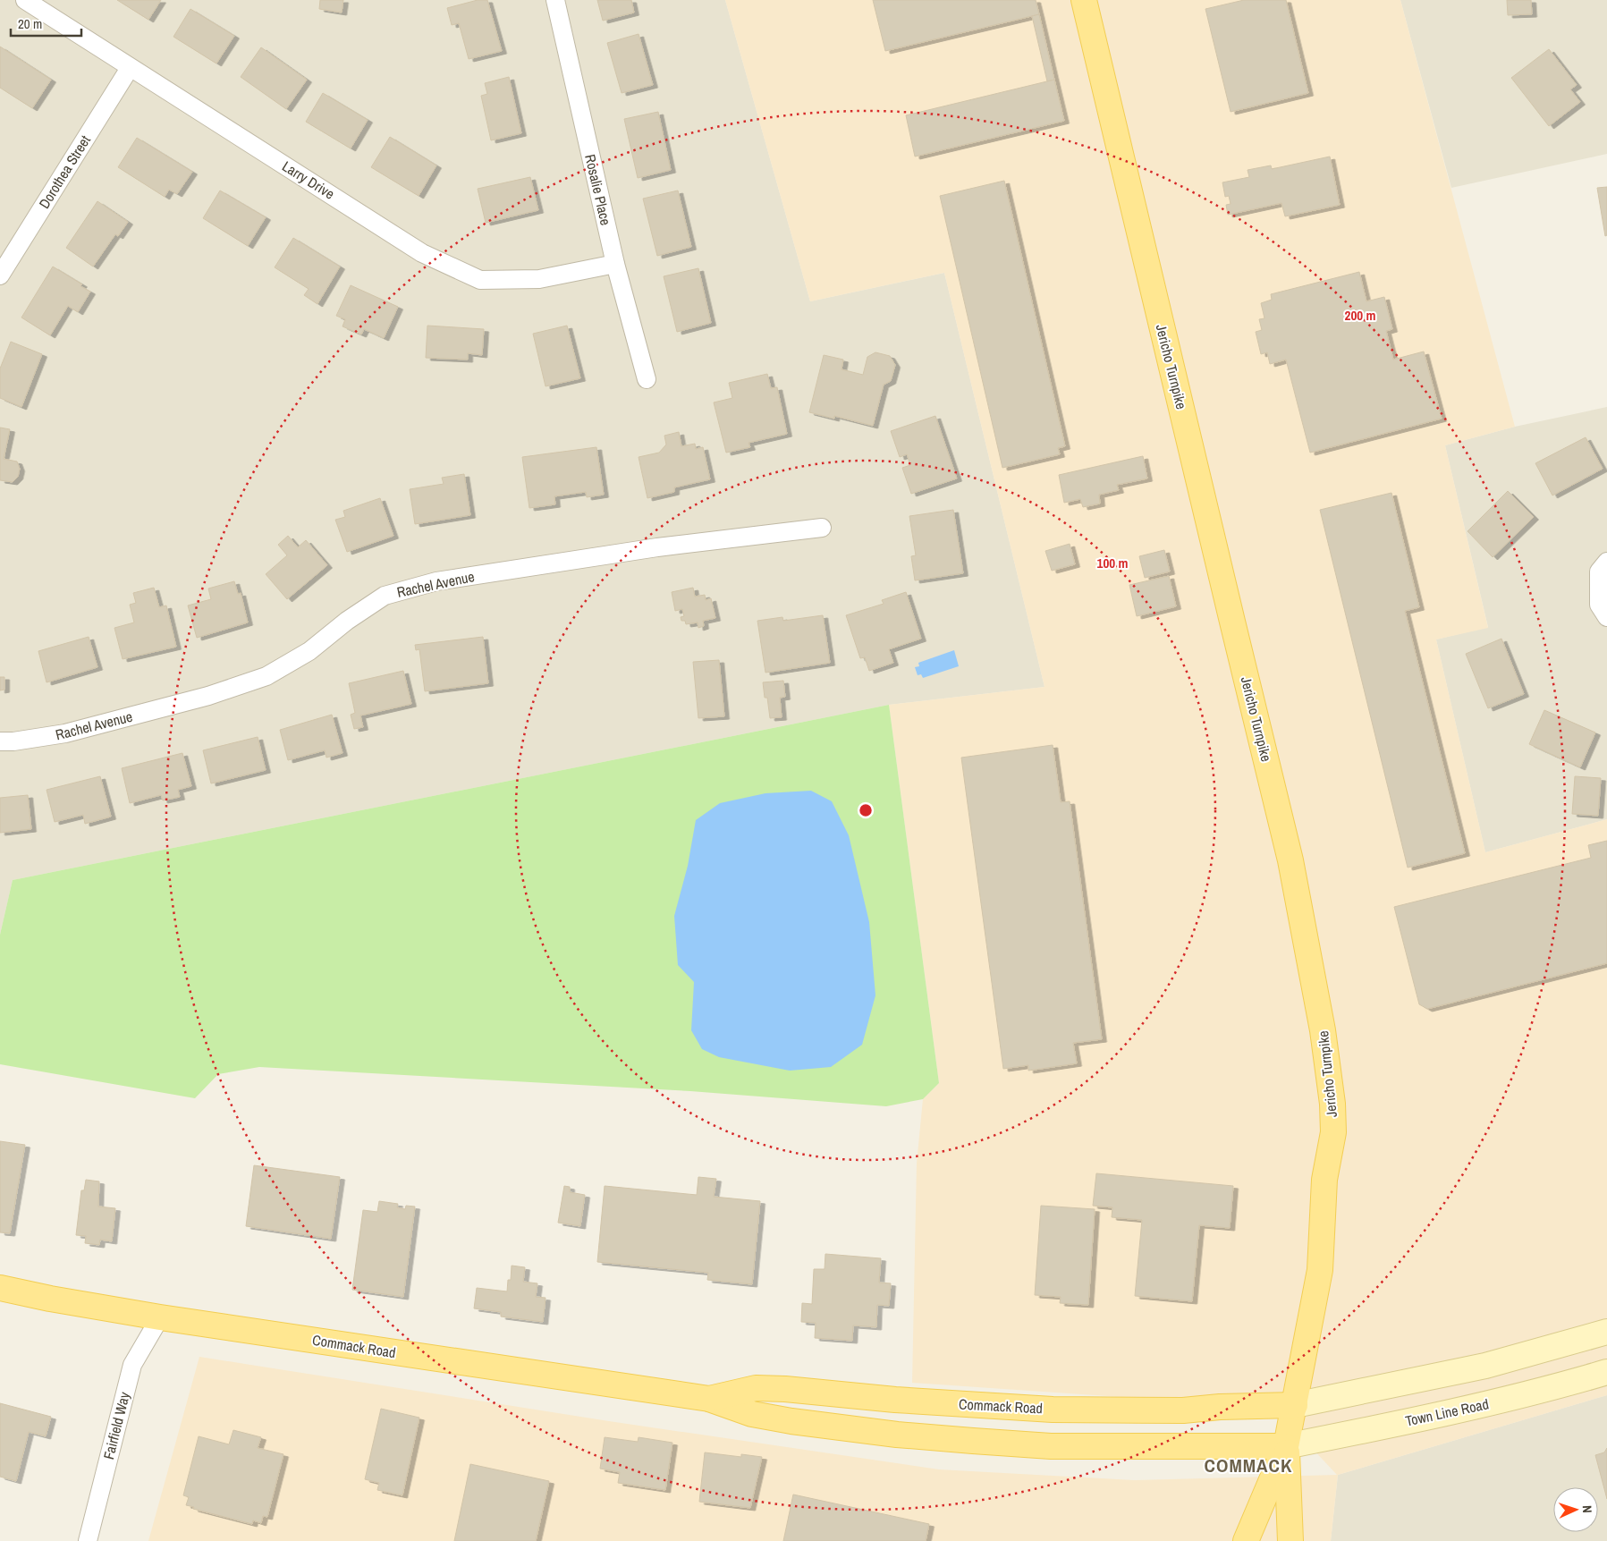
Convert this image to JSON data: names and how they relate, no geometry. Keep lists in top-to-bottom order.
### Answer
{
  "streets": {
    "main road": ["Jericho Turnpike", "Commack Road", "Town Line Road"],
    "street": [
      "Dorothea Street",
      "Larry Drive",
      "Rosalie Place",
      "Rachel Avenue",
      "Fairfield Way"
    ]
  },
  "crossings": [
    ["Dorothea Street", "Larry Drive"],
    ["Larry Drive", "Rosalie Place"],
    ["Jericho Turnpike", "Commack Road"],
    ["Jericho Turnpike", "Town Line Road"],
    ["Commack Road", "Town Line Road"],
    ["Commack Road", "Fairfield Way"]
  ],
  "districts": ["COMMACK"],
  "scale_bar": "20 m",
  "north": "right",
  "rings": ["200 m", "100 m"]
}
